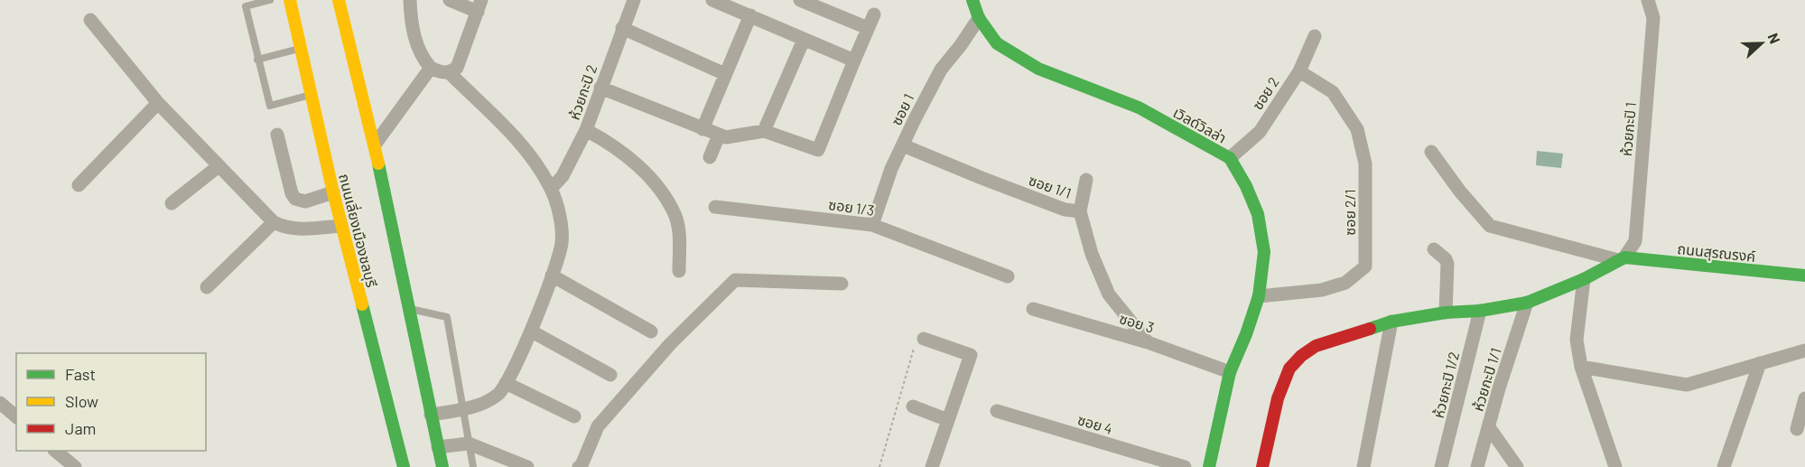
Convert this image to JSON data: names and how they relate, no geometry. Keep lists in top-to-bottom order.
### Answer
{
  "streets": {
    "main road": ["เวิลด์วิลล่า", "ถนนเลี่ยงเมืองชลบุรี", "ถนนสุรณรงค์"],
    "street": [
      "ห้วยกะปิ 2",
      "ซอย 2",
      "ซอย 1",
      "ห้วยกะปิ 1",
      "ซอย 1/1",
      "ซอย 1/3",
      "ซอย 2/1",
      "ซอย 3",
      "ห้วยกะปิ 1/1",
      "ห้วยกะปิ 1/2",
      "ซอย 4"
    ]
  },
  "crossings": [
    ["ซอย 2", "เวิลด์วิลล่า"],
    ["ซอย 2", "ซอย 2/1"],
    ["ซอย 1", "เวิลด์วิลล่า"],
    ["ซอย 1", "ซอย 1/1"],
    ["ซอย 1", "ซอย 1/3"],
    ["เวิลด์วิลล่า", "ซอย 2/1"],
    ["เวิลด์วิลล่า", "ซอย 3"],
    ["ห้วยกะปิ 1", "ถนนสุรณรงค์"],
    ["ซอย 1/1", "ซอย 3"]
  ],
  "legend": ["Fast", "Slow", "Jam"],
  "north": "right"
}
